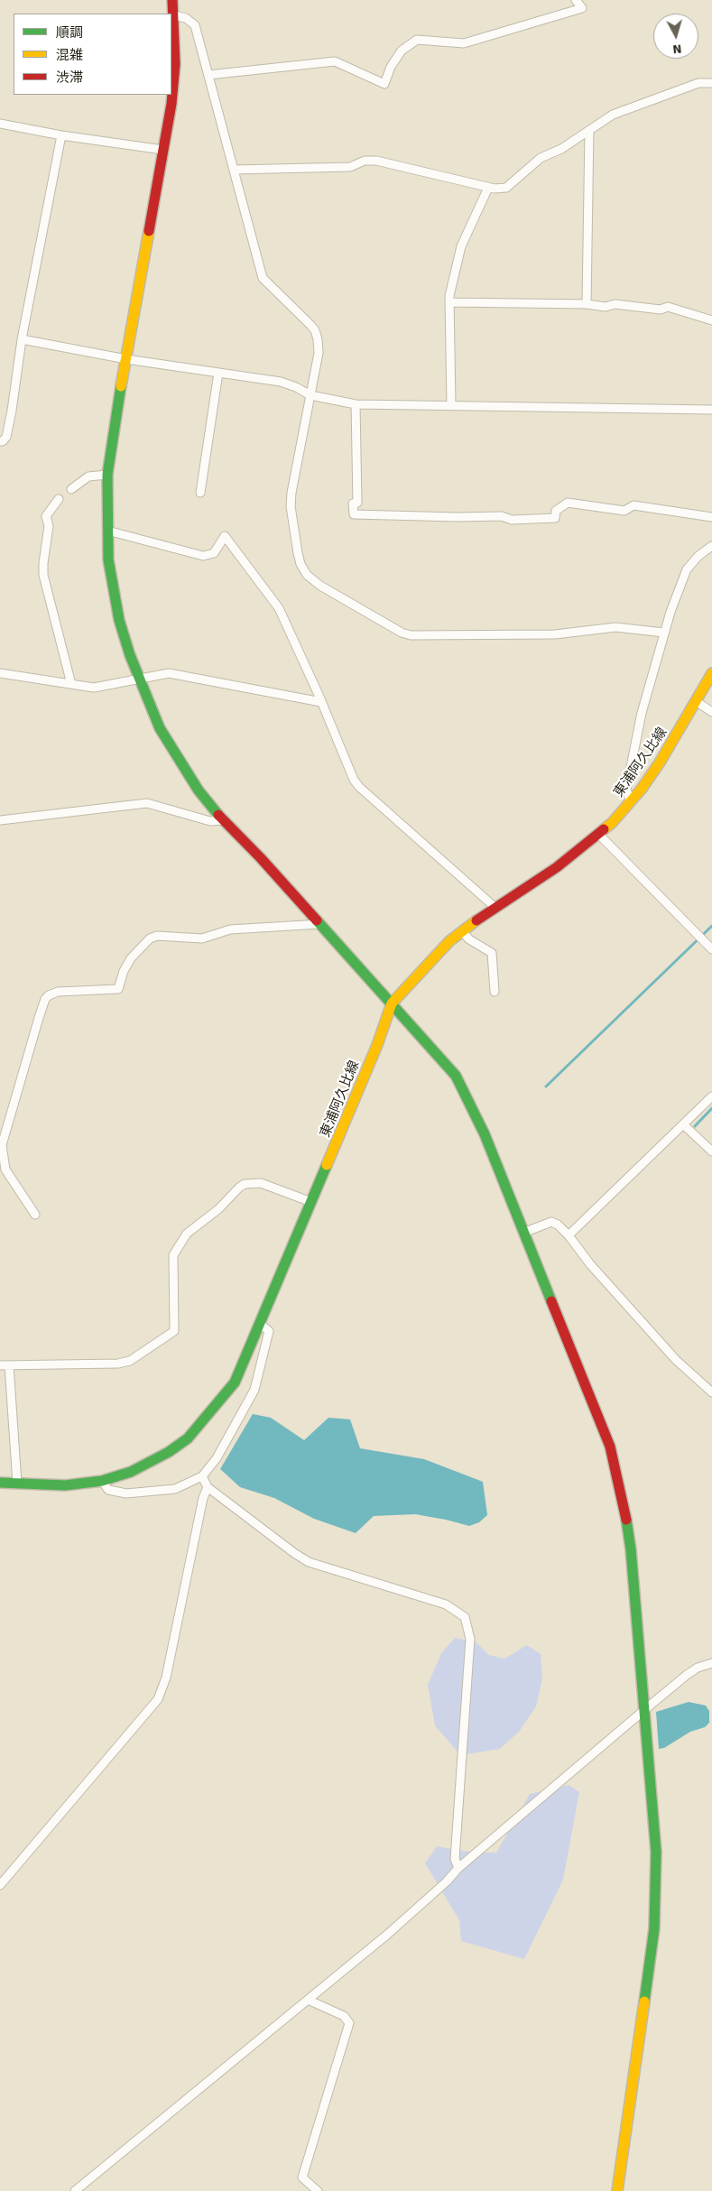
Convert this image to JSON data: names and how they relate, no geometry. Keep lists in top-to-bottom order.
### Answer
{
  "streets": {
    "street": ["東浦阿久比線"]
  },
  "legend": ["順調", "混雑", "渋滞"],
  "north": "bottom"
}
